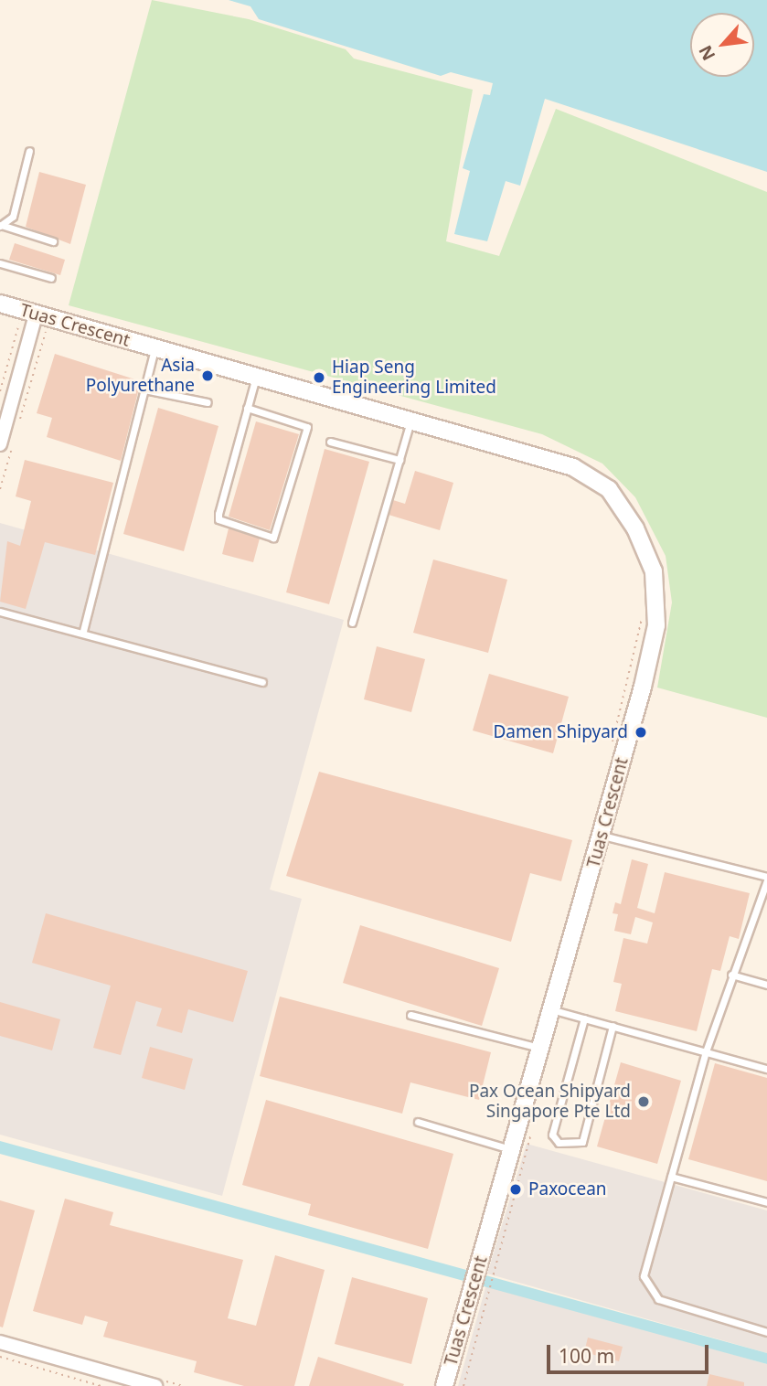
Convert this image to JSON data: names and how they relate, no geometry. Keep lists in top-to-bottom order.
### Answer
{
  "streets": {
    "street": ["Tuas Crescent"]
  },
  "places": [
    "Asia Polyurethane",
    "Hiap Seng Engineering Limited",
    "Damen Shipyard",
    "Pax Ocean Shipyard Singapore Pte Ltd",
    "Paxocean"
  ],
  "scale_bar": "100 m",
  "north": "bottom left"
}
